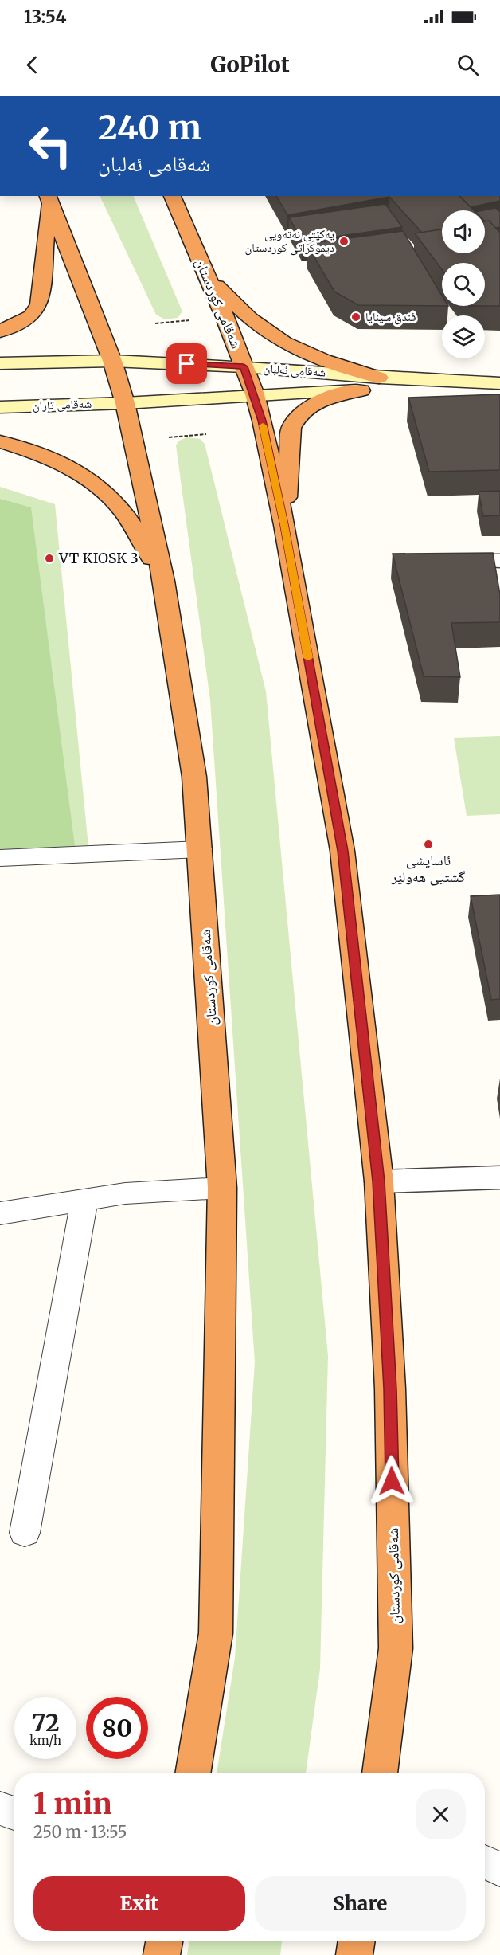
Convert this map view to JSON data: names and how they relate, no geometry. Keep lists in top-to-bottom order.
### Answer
{
  "streets": {
    "highway": ["شەقامی کوردستان"],
    "street": ["شەقامی ئەلبان", "شەقامی تاران"]
  },
  "crossings": [
    ["شەقامی کوردستان", "شەقامی ئەلبان"],
    ["شەقامی کوردستان", "شەقامی تاران"],
    ["شەقامی ئەلبان", "شەقامی تاران"]
  ],
  "places": [
    "یه‌كێتی نه‌ته‌ویی دیموكراتی كوردستان",
    "فندق سينايا",
    "VT KIOSK 3",
    "ئاسایشی گشتیی هەولێر"
  ],
  "page": {
    "status": "13:54",
    "header": "GoPilot",
    "turn": ["240 m", "شەقامی ئەلبان"],
    "speed": "72 km/h",
    "limit": "80",
    "heading": ["1 min", "250 m · 13:55"],
    "buttons": ["Exit", "Share"]
  }
}
